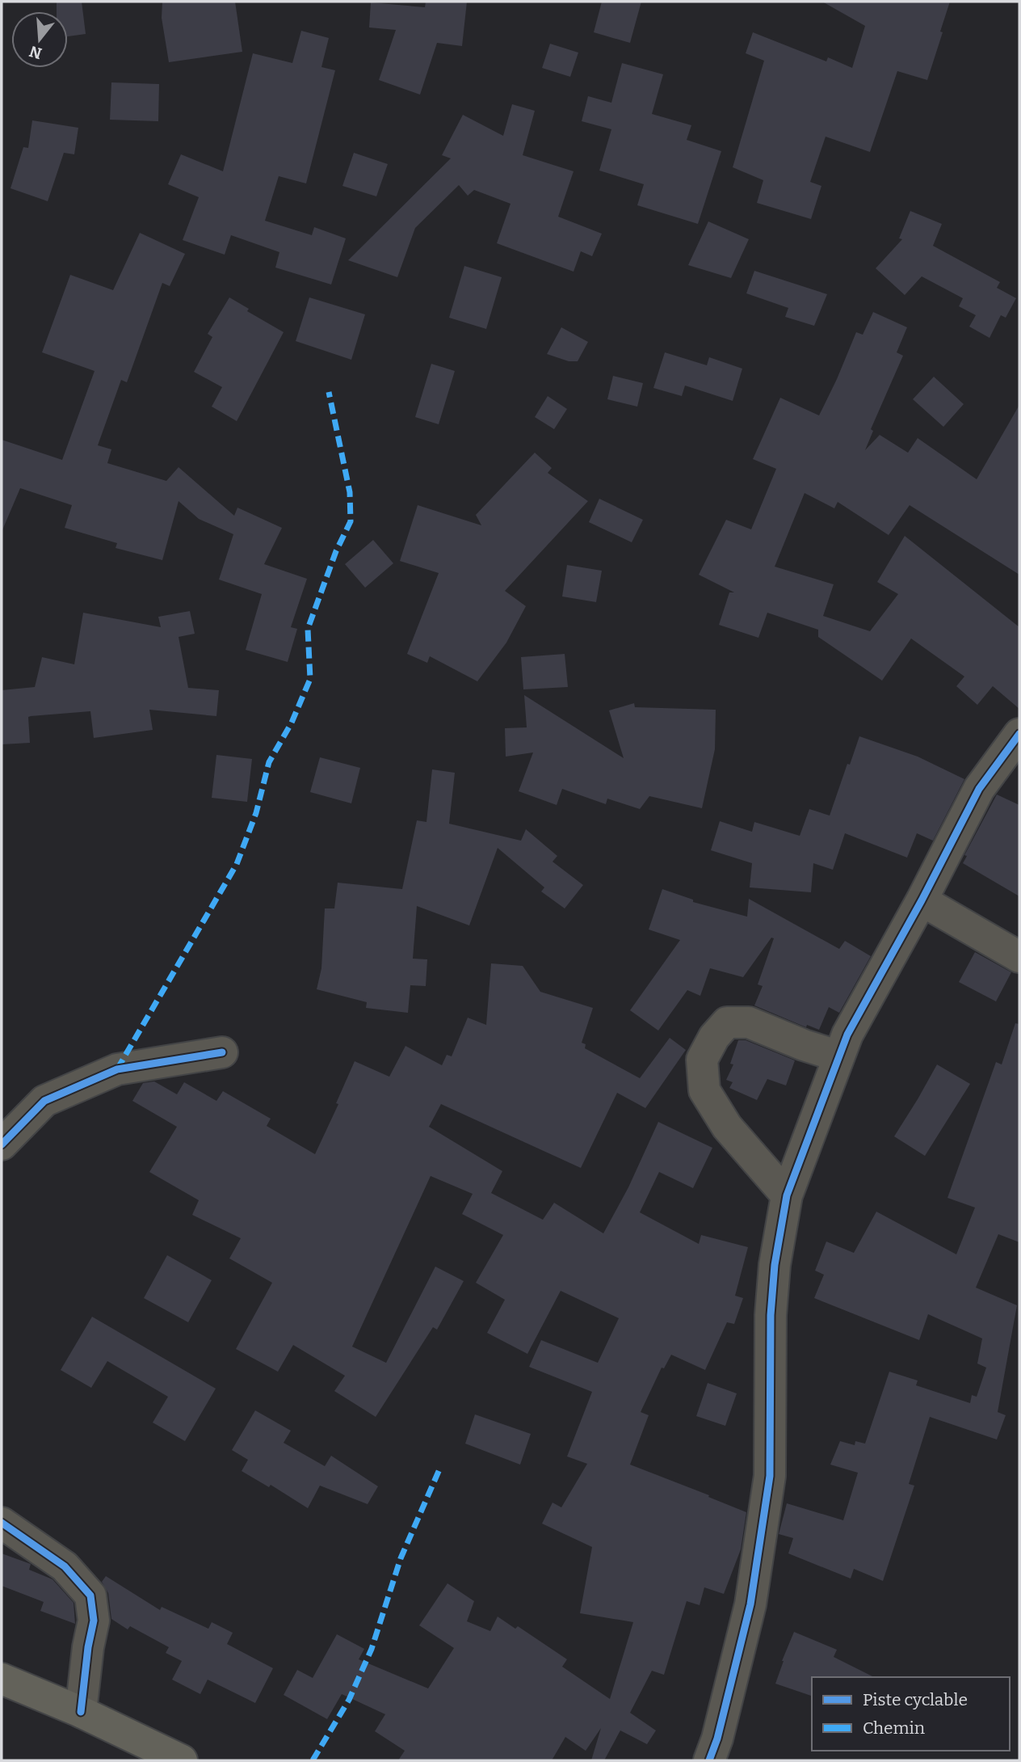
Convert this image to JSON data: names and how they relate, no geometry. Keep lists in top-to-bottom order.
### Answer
{
  "legend": ["Piste cyclable", "Chemin"],
  "north": "bottom"
}
